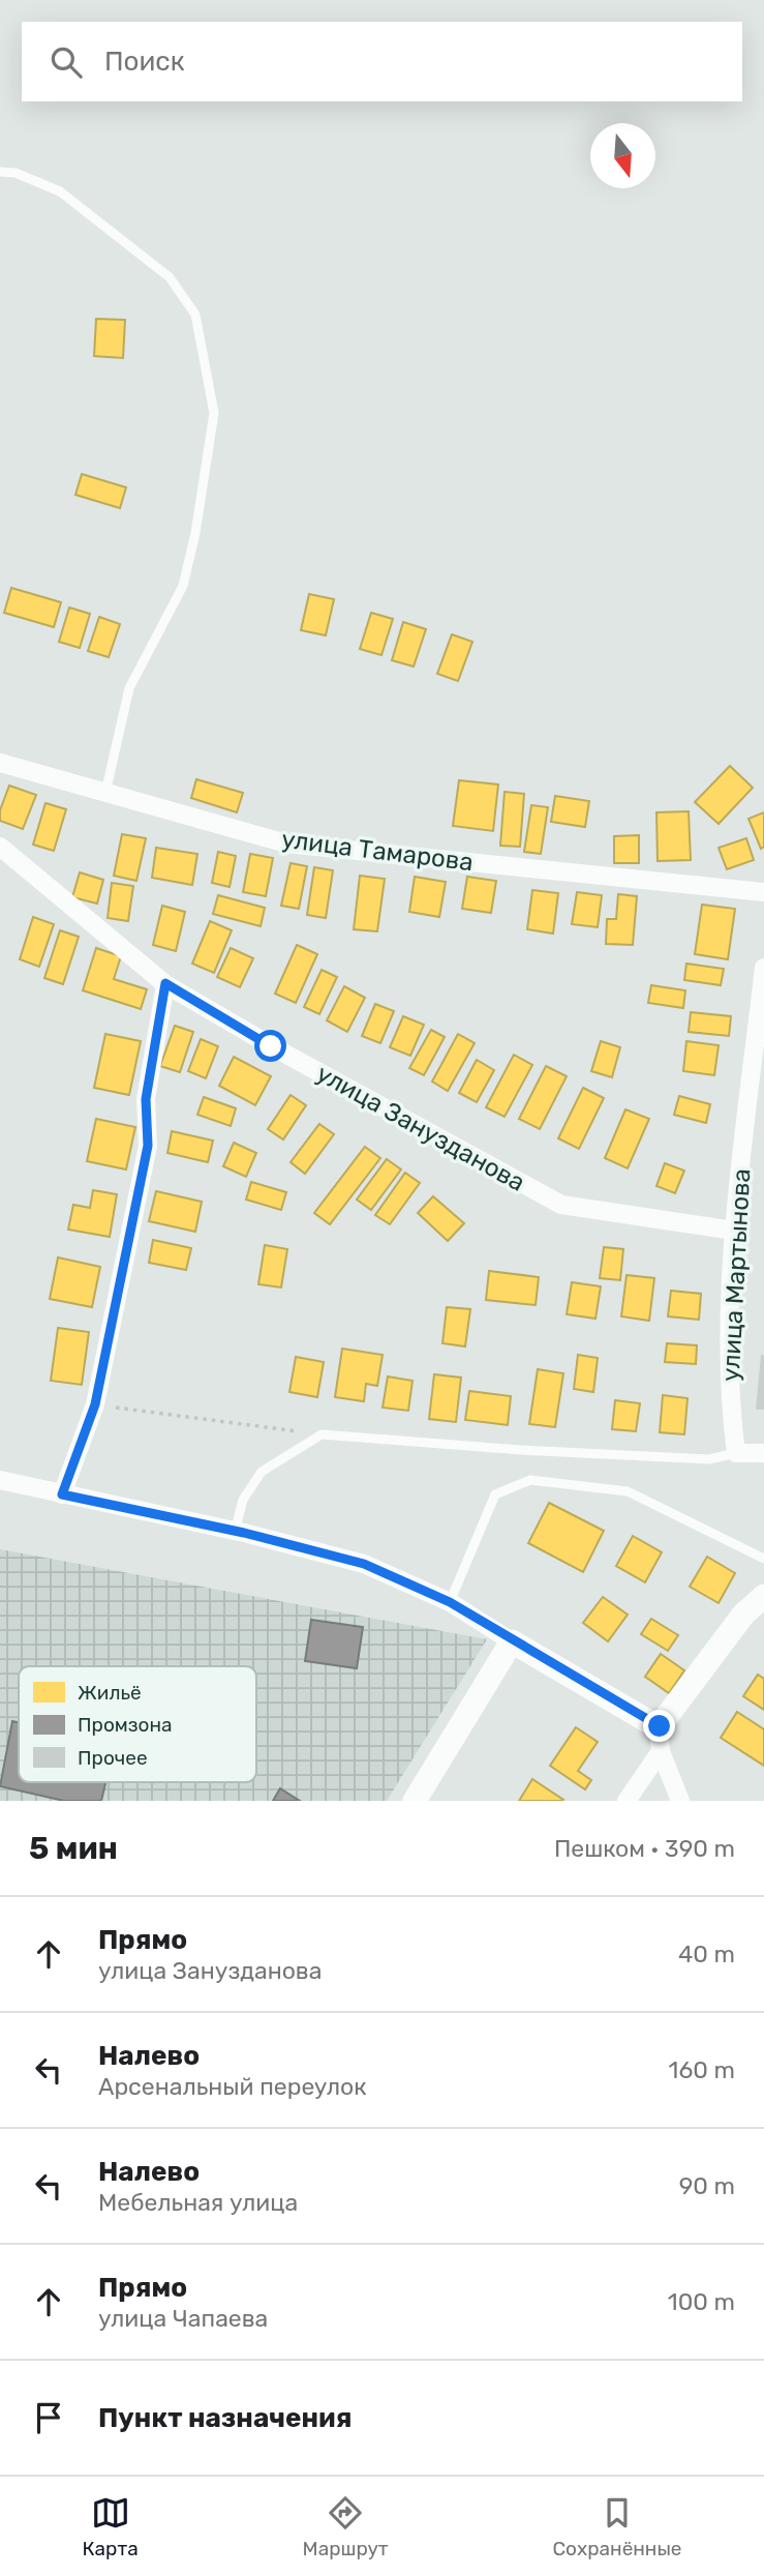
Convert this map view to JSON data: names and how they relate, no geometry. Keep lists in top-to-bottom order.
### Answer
{
  "streets": {
    "street": ["улица Тамарова", "улица Занузданова", "улица Мартынова"]
  },
  "crossings": [
    ["улица Занузданова", "улица Мартынова"]
  ],
  "legend": ["Жильё", "Промзона", "Прочее"],
  "north": "bottom",
  "page": {
    "search": "Поиск",
    "heading": ["5 мин", "Пешком · 390 m"],
    "list": [
      ["Прямо", "улица Занузданова", "40 m"],
      ["Налево", "Арсенальный переулок", "160 m"],
      ["Налево", "Мебельная улица", "90 m"],
      ["Прямо", "улица Чапаева", "100 m"],
      "Пункт назначения"
    ],
    "nav": ["Карта", "Маршрут", "Сохранённые"]
  }
}
